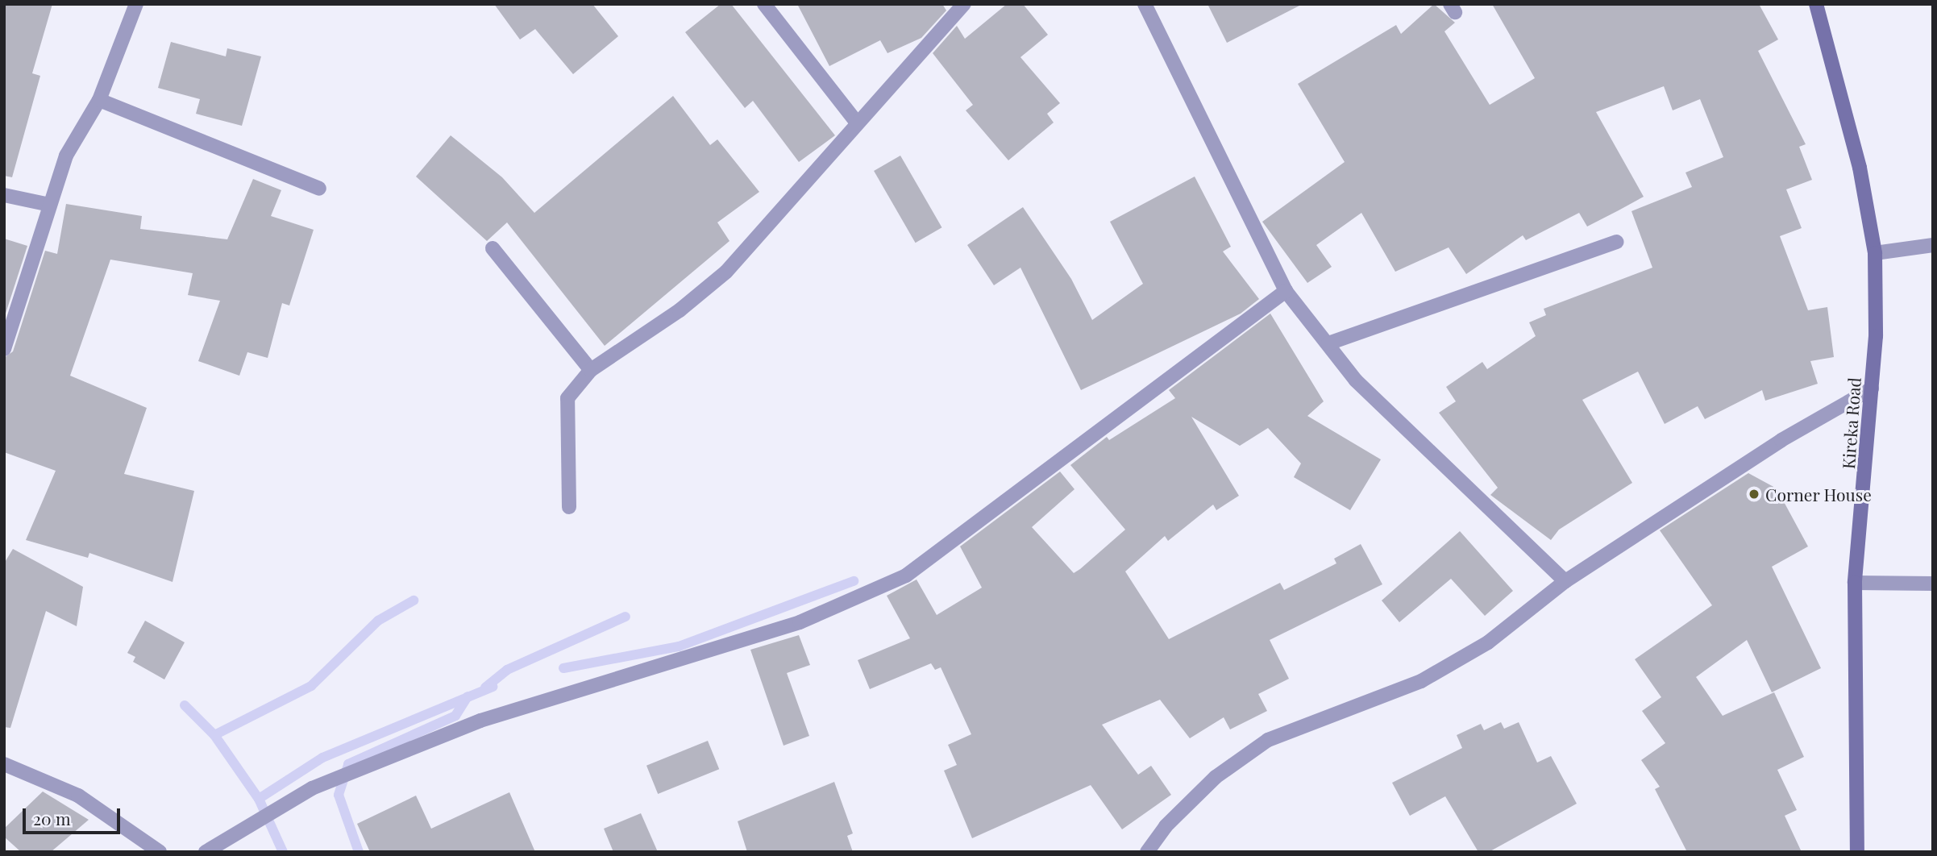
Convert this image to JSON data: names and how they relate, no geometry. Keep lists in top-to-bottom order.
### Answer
{
  "streets": {
    "main road": ["Kireka Road"]
  },
  "places": ["Corner House"],
  "scale_bar": "20 m"
}
